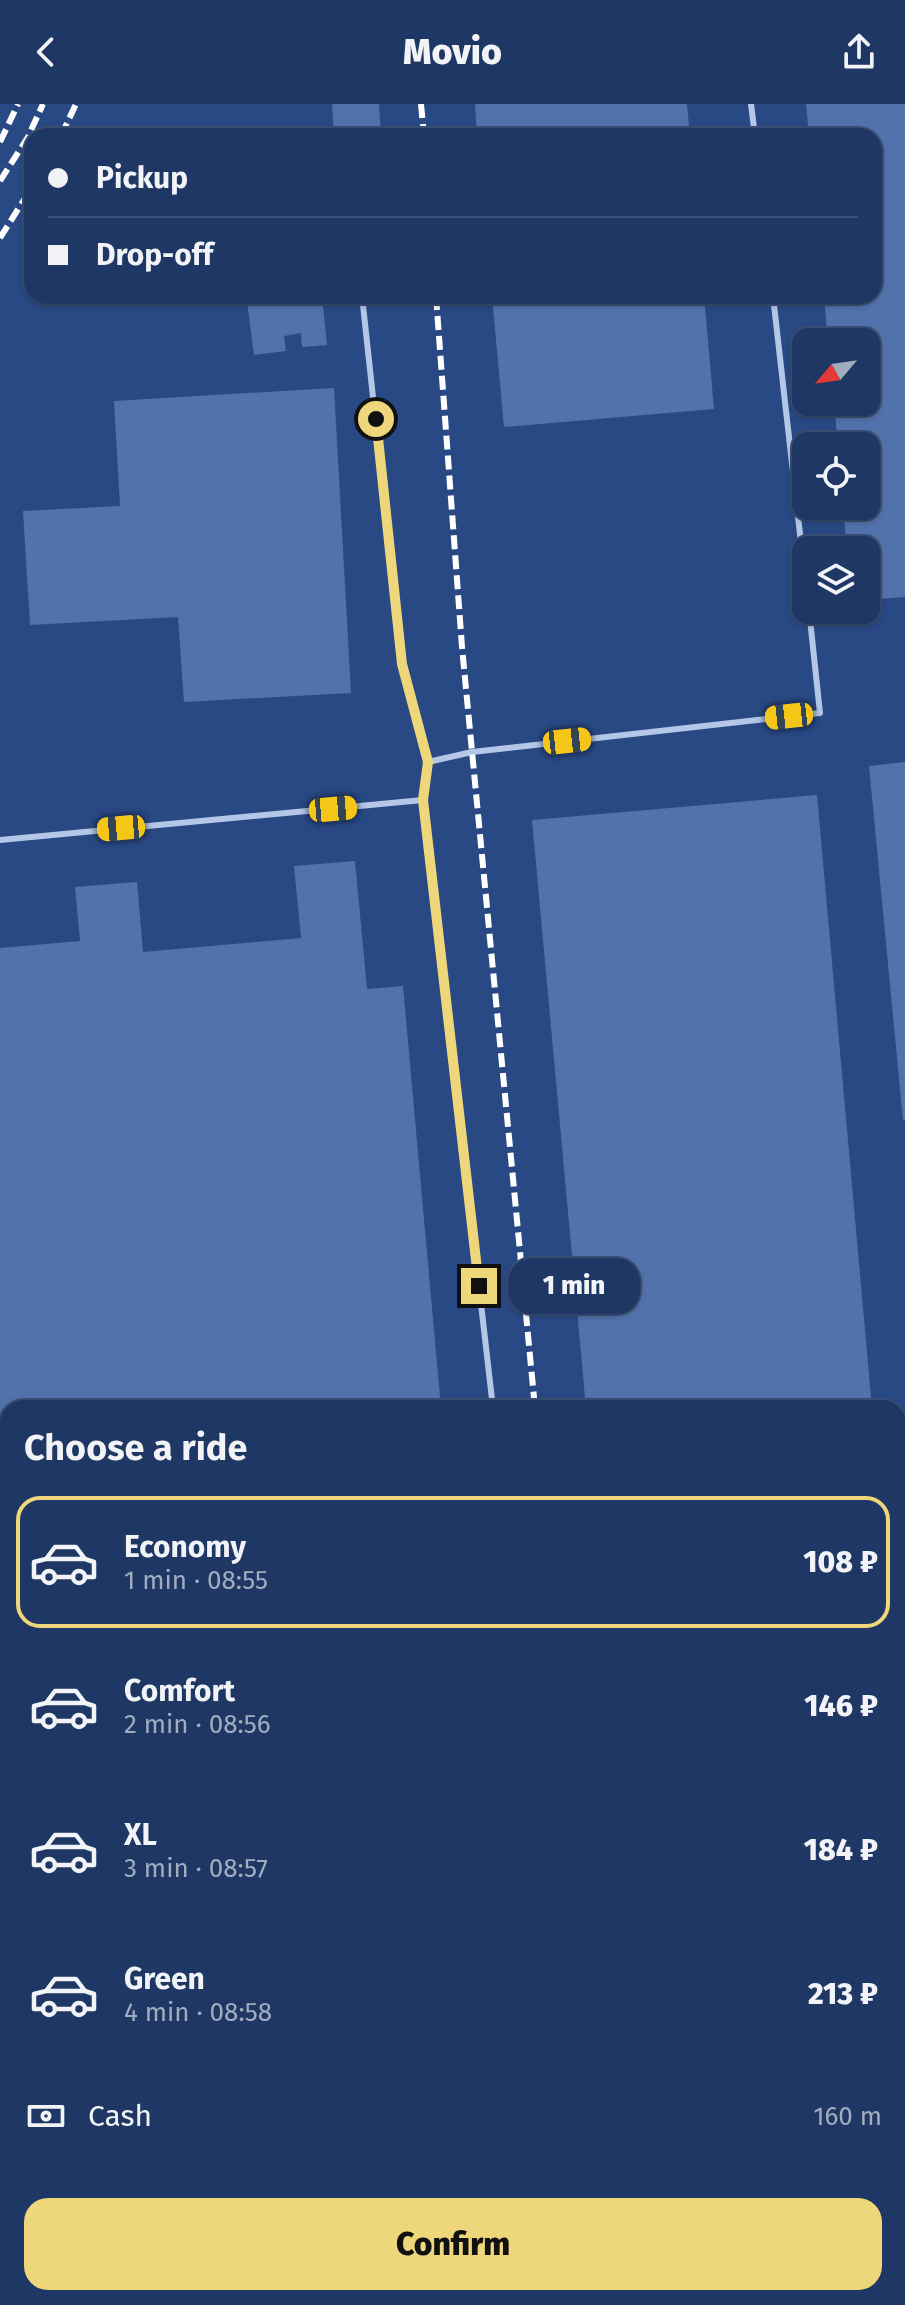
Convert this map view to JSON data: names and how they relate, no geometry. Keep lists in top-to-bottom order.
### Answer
{
  "north": "bottom left",
  "page": {
    "header": "Movio",
    "banner": ["Pickup", "Drop-off"],
    "bubble": "1 min",
    "heading": "Choose a ride",
    "list": [
      {
        "name": "Economy",
        "note": "1 min · 08:55",
        "value": "108 ₽"
      },
      {
        "name": "Comfort",
        "note": "2 min · 08:56",
        "value": "146 ₽"
      },
      {
        "name": "XL",
        "note": "3 min · 08:57",
        "value": "184 ₽"
      },
      {
        "name": "Green",
        "note": "4 min · 08:58",
        "value": "213 ₽"
      }
    ],
    "pay": ["Cash", "160 m"],
    "buttons": "Confirm"
  }
}
